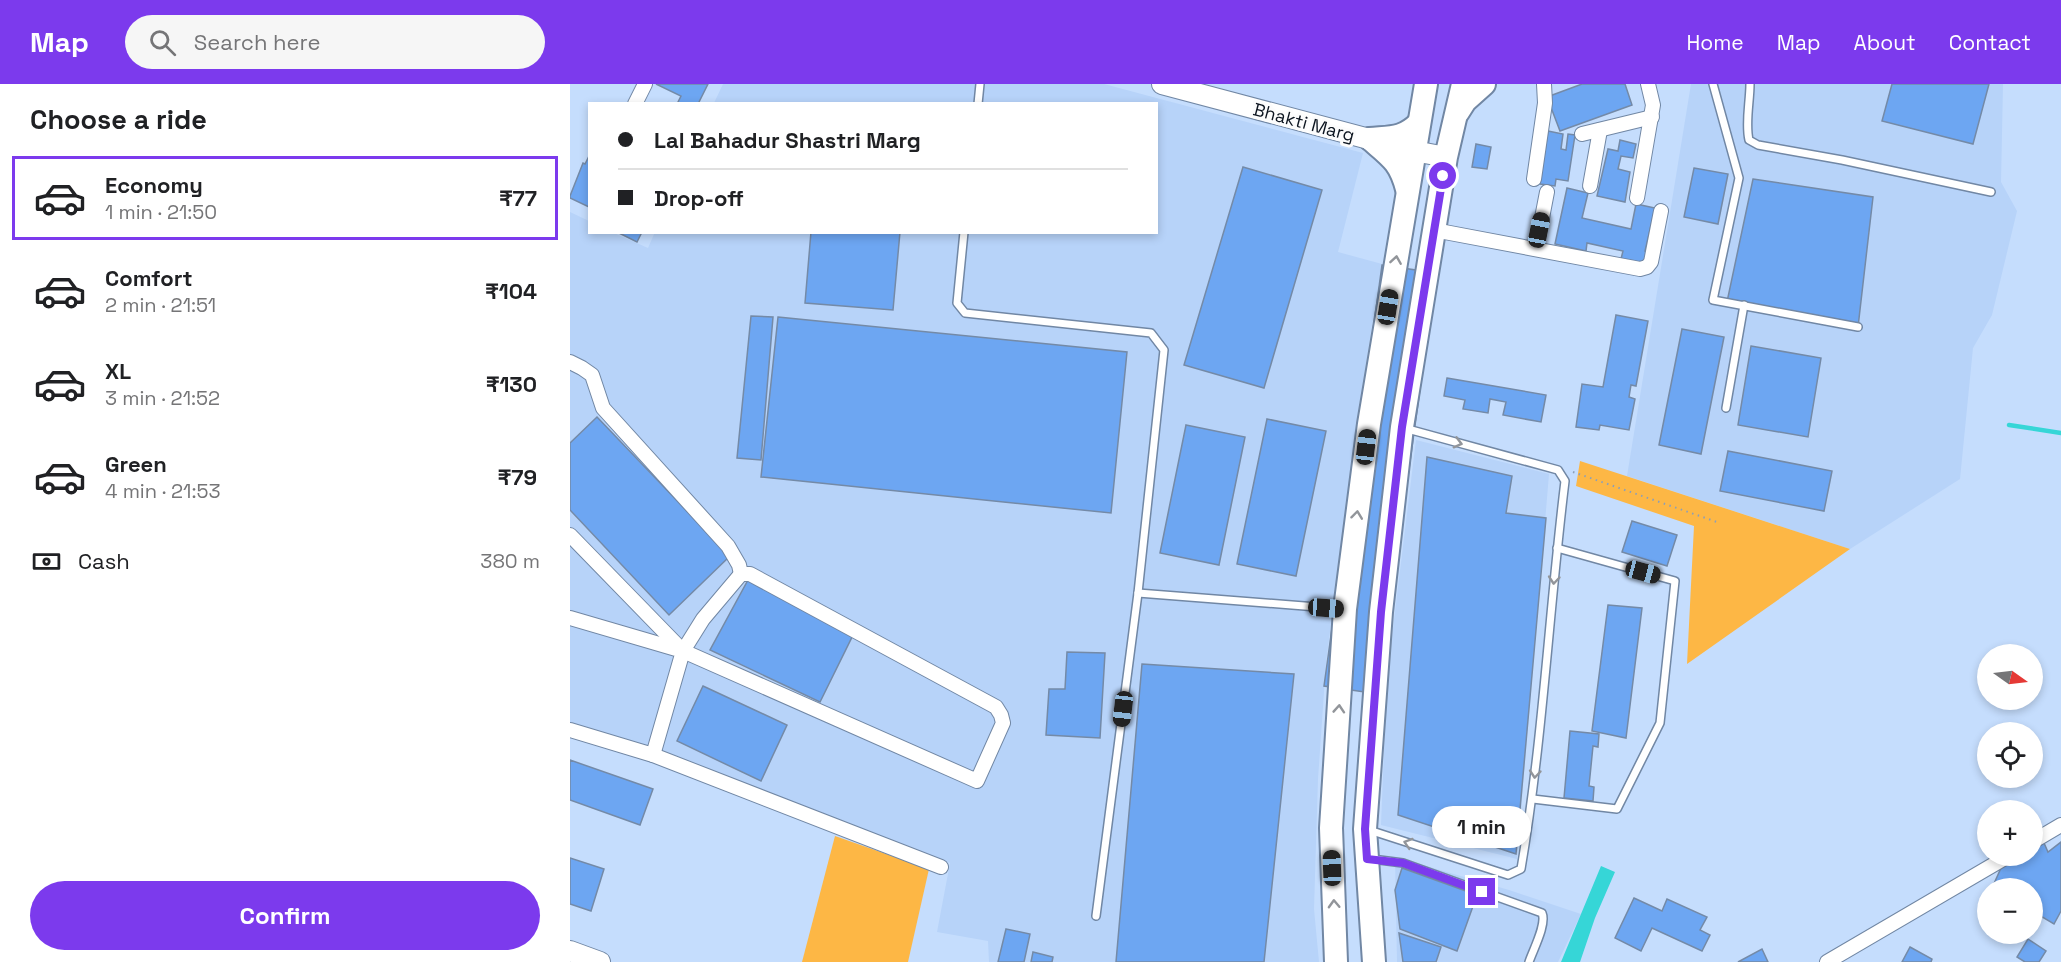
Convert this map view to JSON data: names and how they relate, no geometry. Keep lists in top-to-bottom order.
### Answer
{
  "streets": {
    "main road": ["Bhakti Marg"]
  },
  "north": "right",
  "page": {
    "header": "Map",
    "search": "Search here",
    "nav": [
      "Home",
      "Map",
      "About",
      "Contact"
    ],
    "heading": "Choose a ride",
    "banner": ["Lal Bahadur Shastri Marg", "Drop-off"],
    "list": [
      {
        "name": "Economy",
        "note": "1 min · 21:50",
        "value": "₹77"
      },
      {
        "name": "Comfort",
        "note": "2 min · 21:51",
        "value": "₹104"
      },
      {
        "name": "XL",
        "note": "3 min · 21:52",
        "value": "₹130"
      },
      {
        "name": "Green",
        "note": "4 min · 21:53",
        "value": "₹79"
      }
    ],
    "pay": ["Cash", "380 m"],
    "map_buttons": ["+", "−"],
    "bubble": "1 min",
    "buttons": "Confirm"
  }
}
